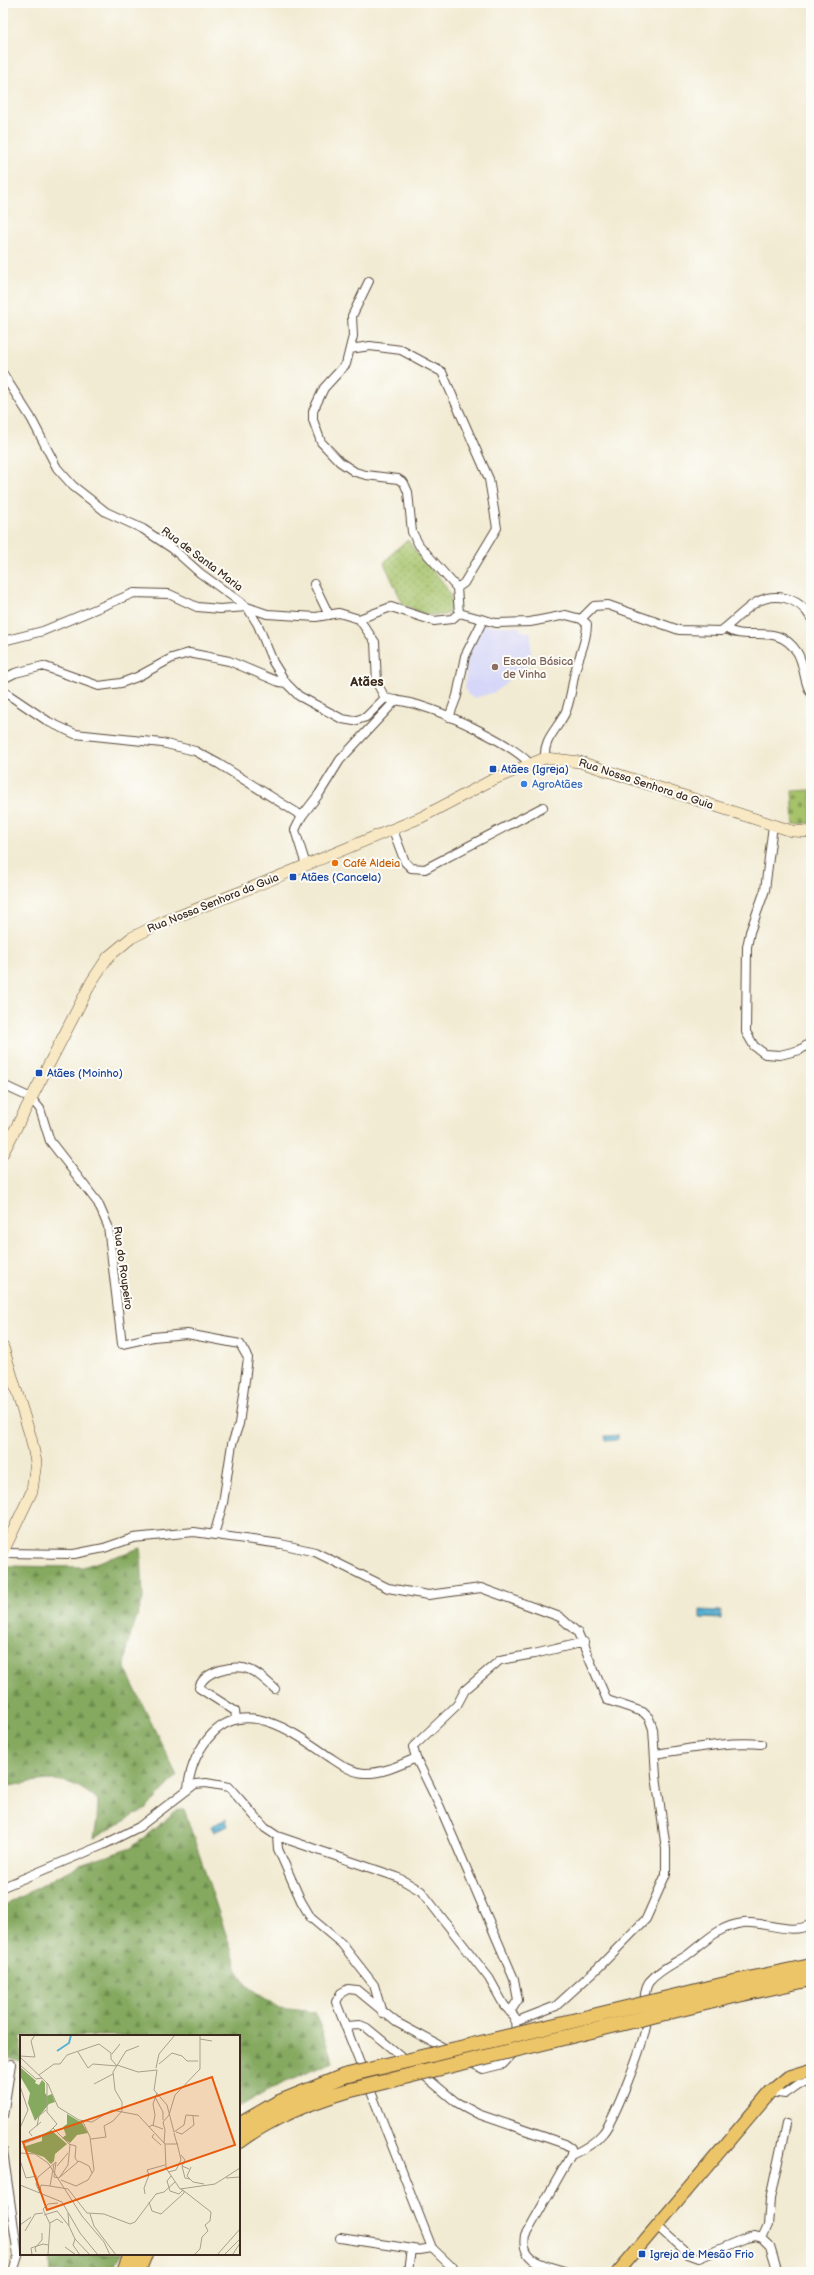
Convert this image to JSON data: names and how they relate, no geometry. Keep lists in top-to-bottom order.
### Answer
{
  "streets": {
    "main road": ["Rua Nossa Senhora da Guia"],
    "street": ["Rua de Santa Maria", "Rua do Roupeiro"]
  },
  "crossings": [
    ["Rua Nossa Senhora da Guia", "Rua do Roupeiro"]
  ],
  "districts": ["Atães"],
  "places": {
    "other": ["Escola Básica de Vinha", "AgroAtães", "Café Aldeia"],
    "transit": [
      "Atães (Igreja)",
      "Atães (Cancela)",
      "Atães (Moinho)",
      "Igreja de Mesão Frio"
    ]
  }
}
